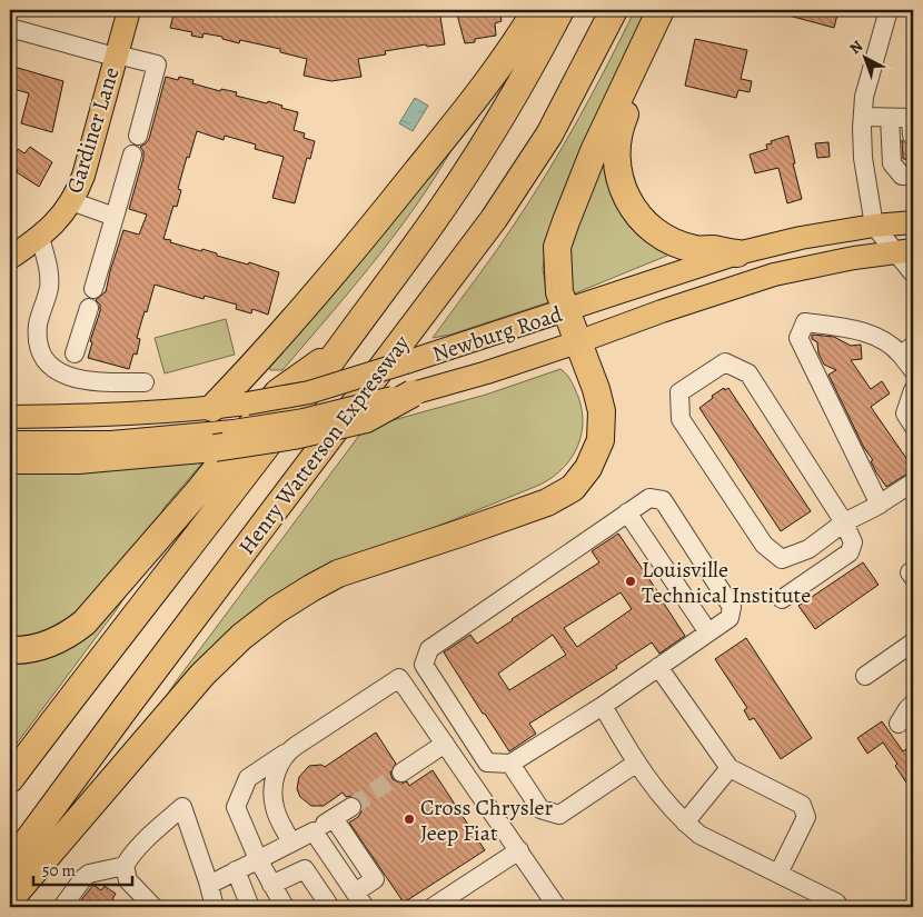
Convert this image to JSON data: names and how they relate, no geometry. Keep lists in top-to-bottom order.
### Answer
{
  "streets": {
    "highway": ["Henry Watterson Expressway"],
    "main road": ["Gardiner Lane", "Newburg Road"]
  },
  "places": ["Louisville Technical Institute", "Cross Chrysler Jeep Fiat"],
  "scale_bar": "50 m",
  "north": "top left"
}
